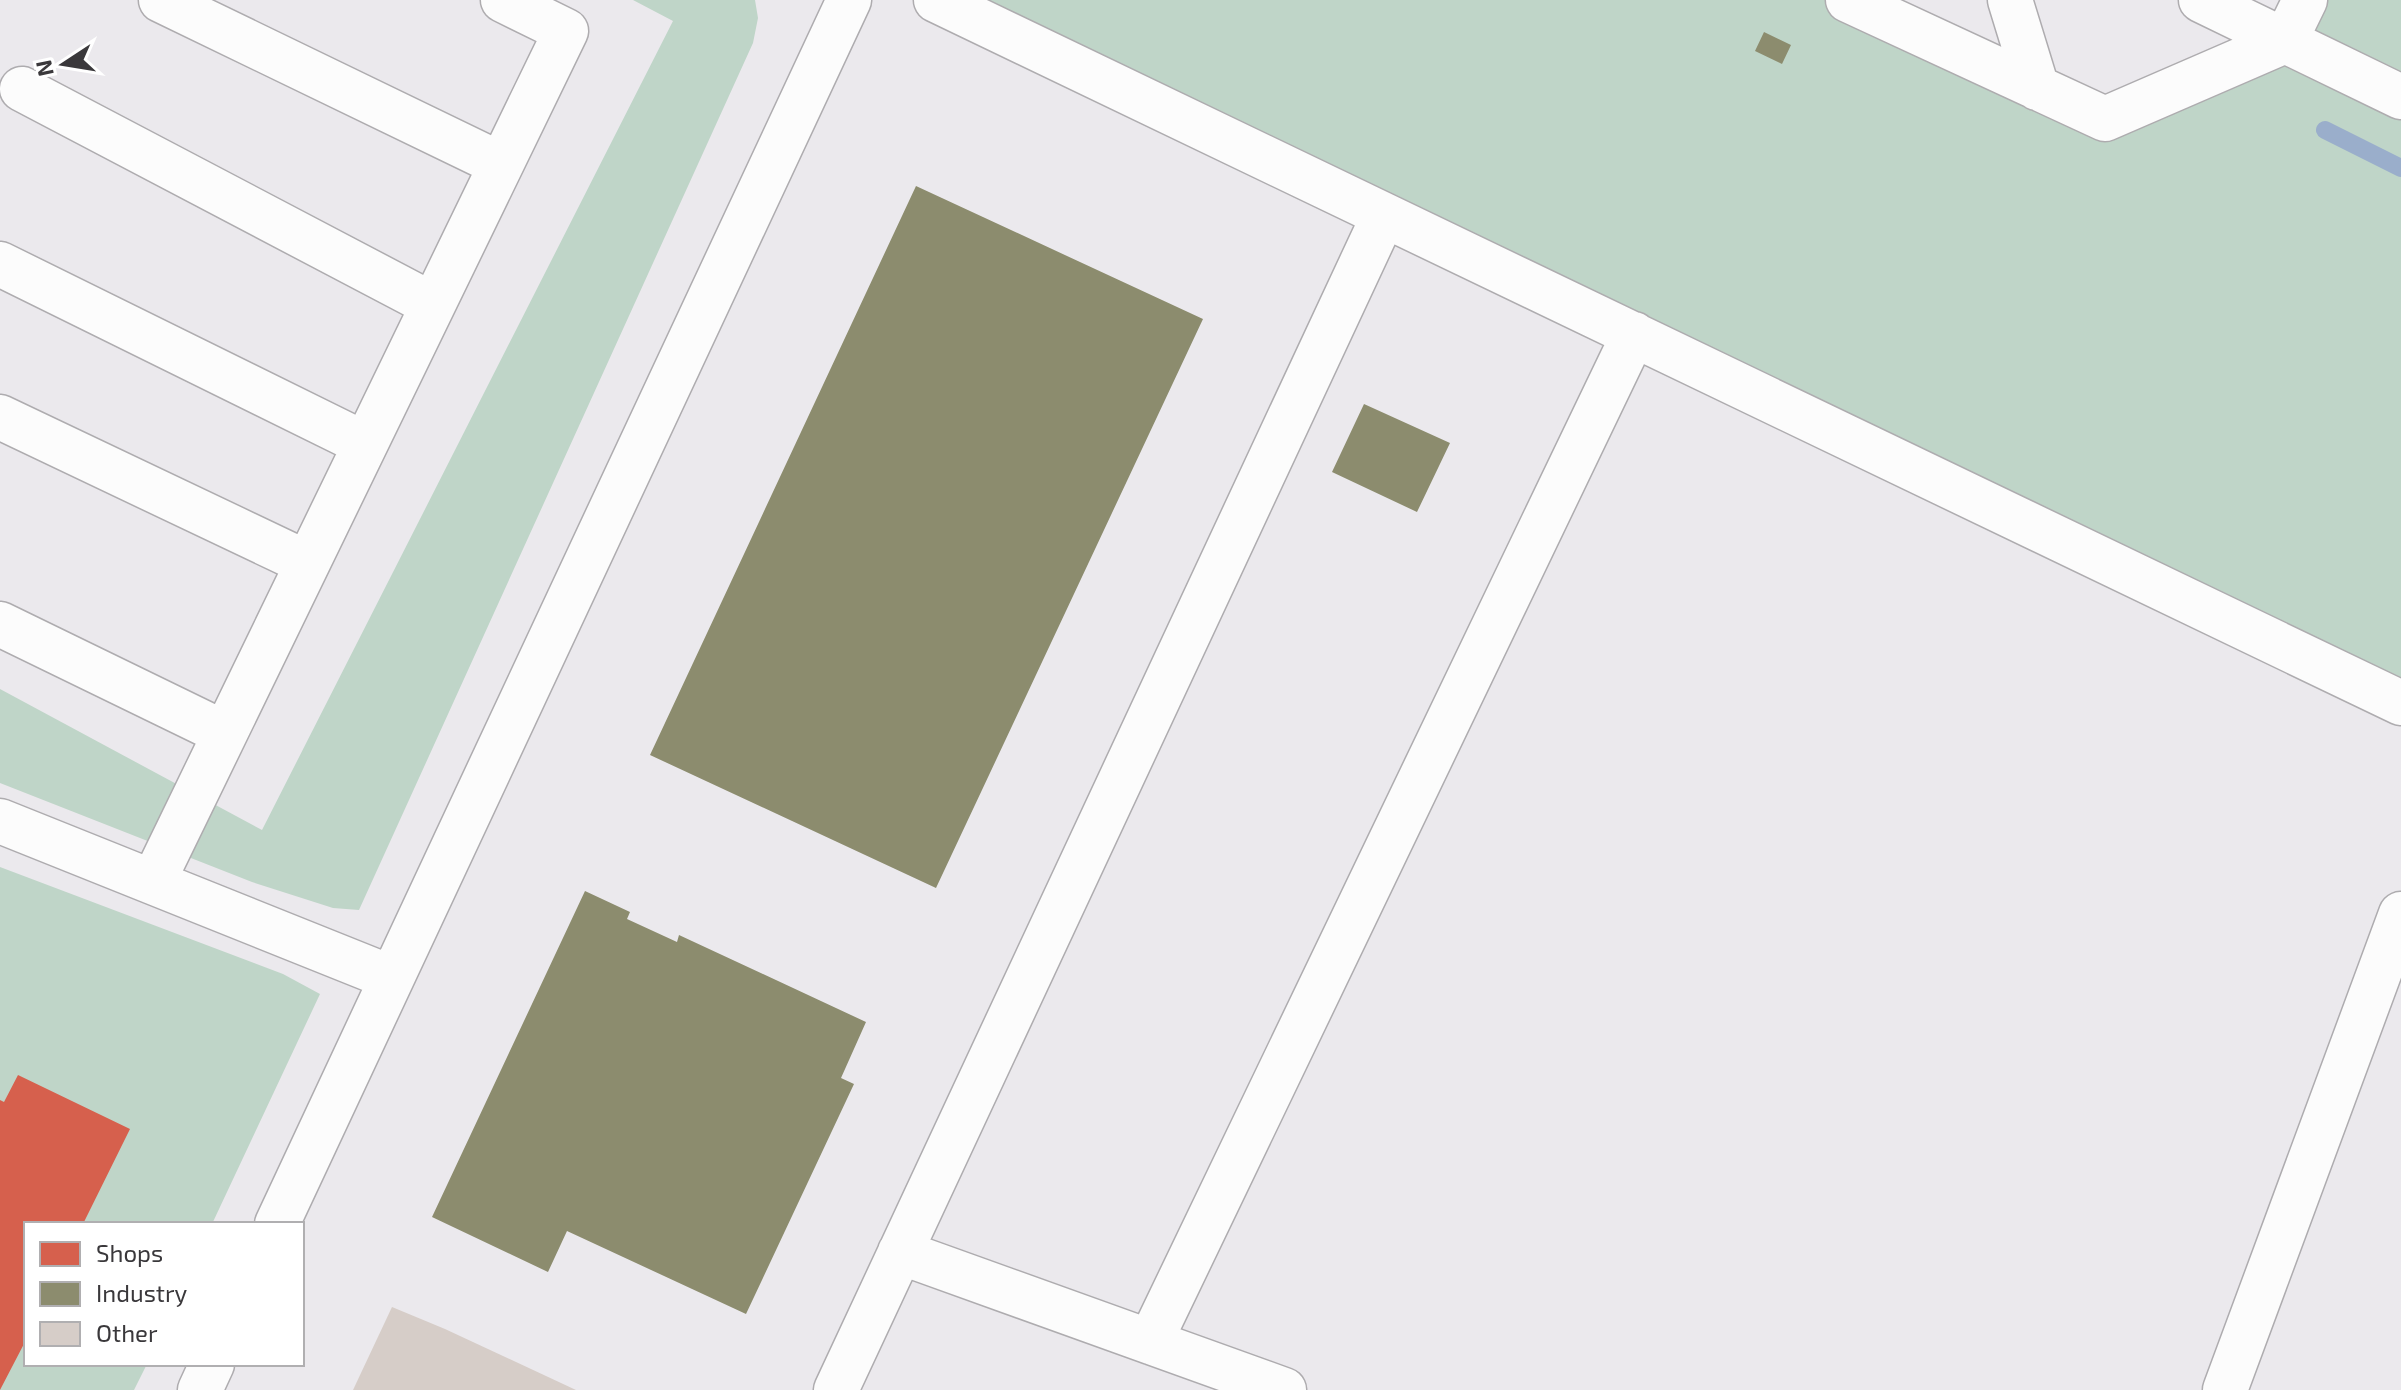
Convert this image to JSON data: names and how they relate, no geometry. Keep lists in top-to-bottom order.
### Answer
{
  "legend": ["Shops", "Industry", "Other"],
  "north": "left"
}
